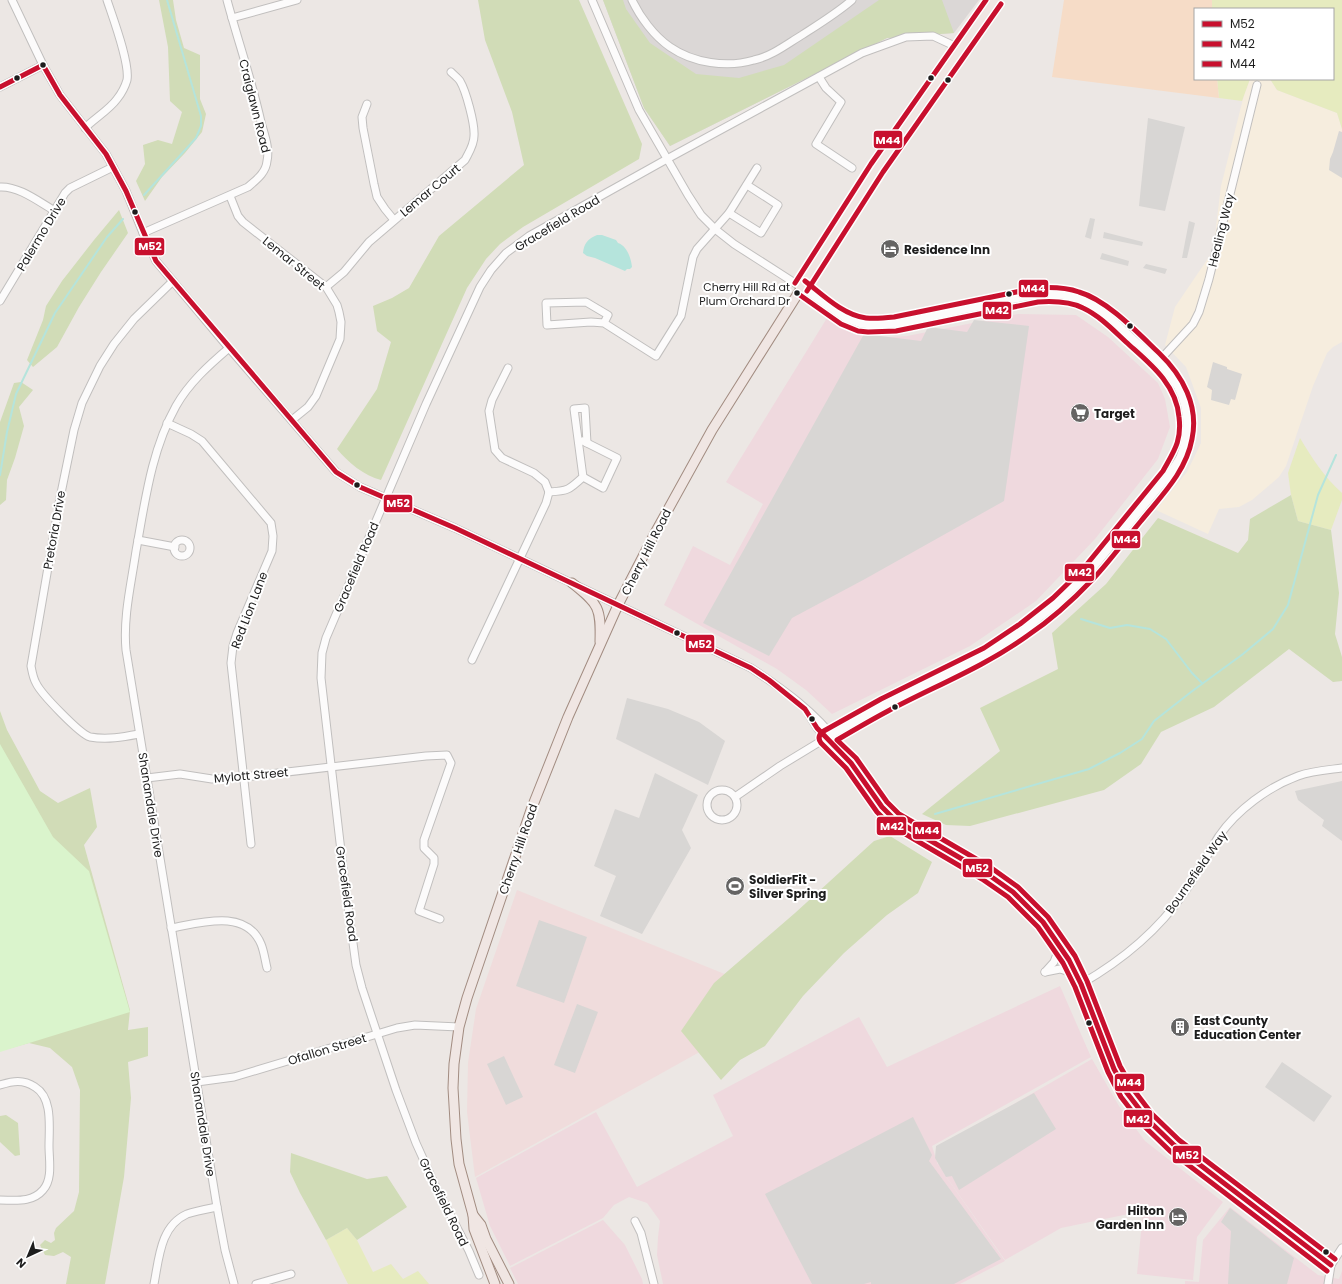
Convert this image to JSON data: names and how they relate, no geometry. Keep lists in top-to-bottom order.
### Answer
{
  "streets": {
    "main road": ["Cherry Hill Road"],
    "street": [
      "Craiglawn Road",
      "Lemar Court",
      "Gracefield Road",
      "Healing Way",
      "Palermo Drive",
      "Lemar Street",
      "Pretoria Drive",
      "Red Lion Lane",
      "Mylott Street",
      "Shanandale Drive",
      "Bournefield Way",
      "Ofallon Street"
    ]
  },
  "crossings": [
    ["Craiglawn Road", "Lemar Street"],
    ["Lemar Court", "Lemar Street"],
    ["Gracefield Road", "Cherry Hill Road"],
    ["Gracefield Road", "Mylott Street"],
    ["Gracefield Road", "Ofallon Street"],
    ["Pretoria Drive", "Shanandale Drive"],
    ["Cherry Hill Road", "Ofallon Street"],
    ["Red Lion Lane", "Mylott Street"],
    ["Red Lion Lane", "Shanandale Drive"],
    ["Mylott Street", "Shanandale Drive"],
    ["Shanandale Drive", "Ofallon Street"]
  ],
  "places": {
    "hotel": ["Residence Inn", "Hilton Garden Inn"],
    "other": ["Cherry Hill Rd at Plum Orchard Dr"],
    "supermarket": ["Target"],
    "sports": ["SoldierFit - Silver Spring"],
    "building": ["East County Education Center"]
  },
  "lines": ["transit line M44", "transit line M42", "transit line M52"],
  "legend": ["M52", "M42", "M44"],
  "north": "bottom left"
}
